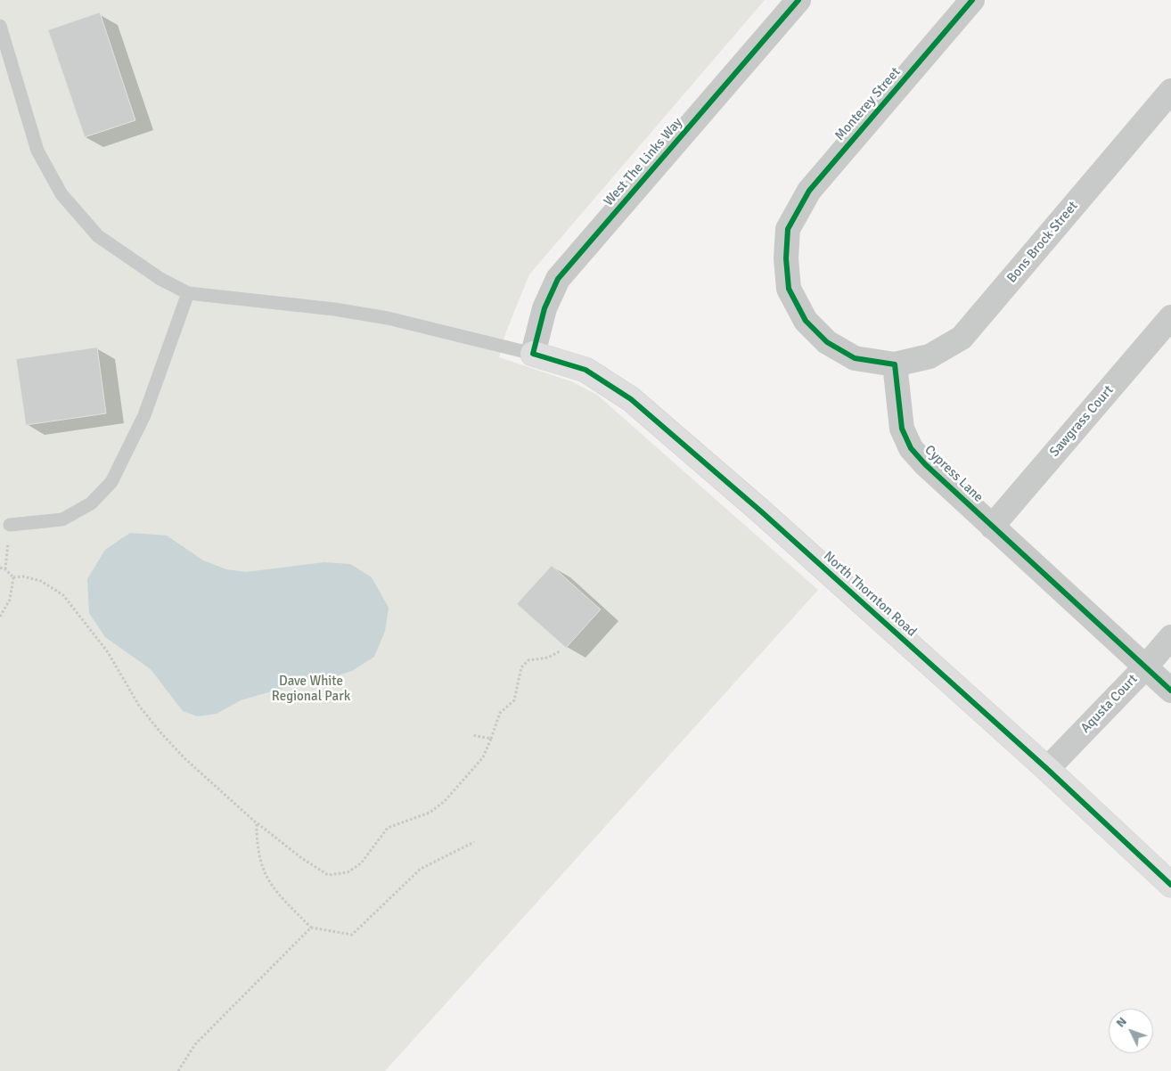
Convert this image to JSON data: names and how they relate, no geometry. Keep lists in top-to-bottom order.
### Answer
{
  "streets": {
    "street": [
      "Monterey Street",
      "West The Links Way",
      "Bons Brock Street",
      "Sawgrass Court",
      "Cypress Lane",
      "North Thornton Road",
      "Aqusta Court"
    ]
  },
  "crossings": [
    ["Monterey Street", "Bons Brock Street"],
    ["Monterey Street", "Cypress Lane"],
    ["West The Links Way", "North Thornton Road"],
    ["Bons Brock Street", "Cypress Lane"],
    ["Sawgrass Court", "Cypress Lane"],
    ["Cypress Lane", "Aqusta Court"],
    ["North Thornton Road", "Aqusta Court"]
  ],
  "parks": ["Dave White Regional Park"],
  "north": "top left"
}
